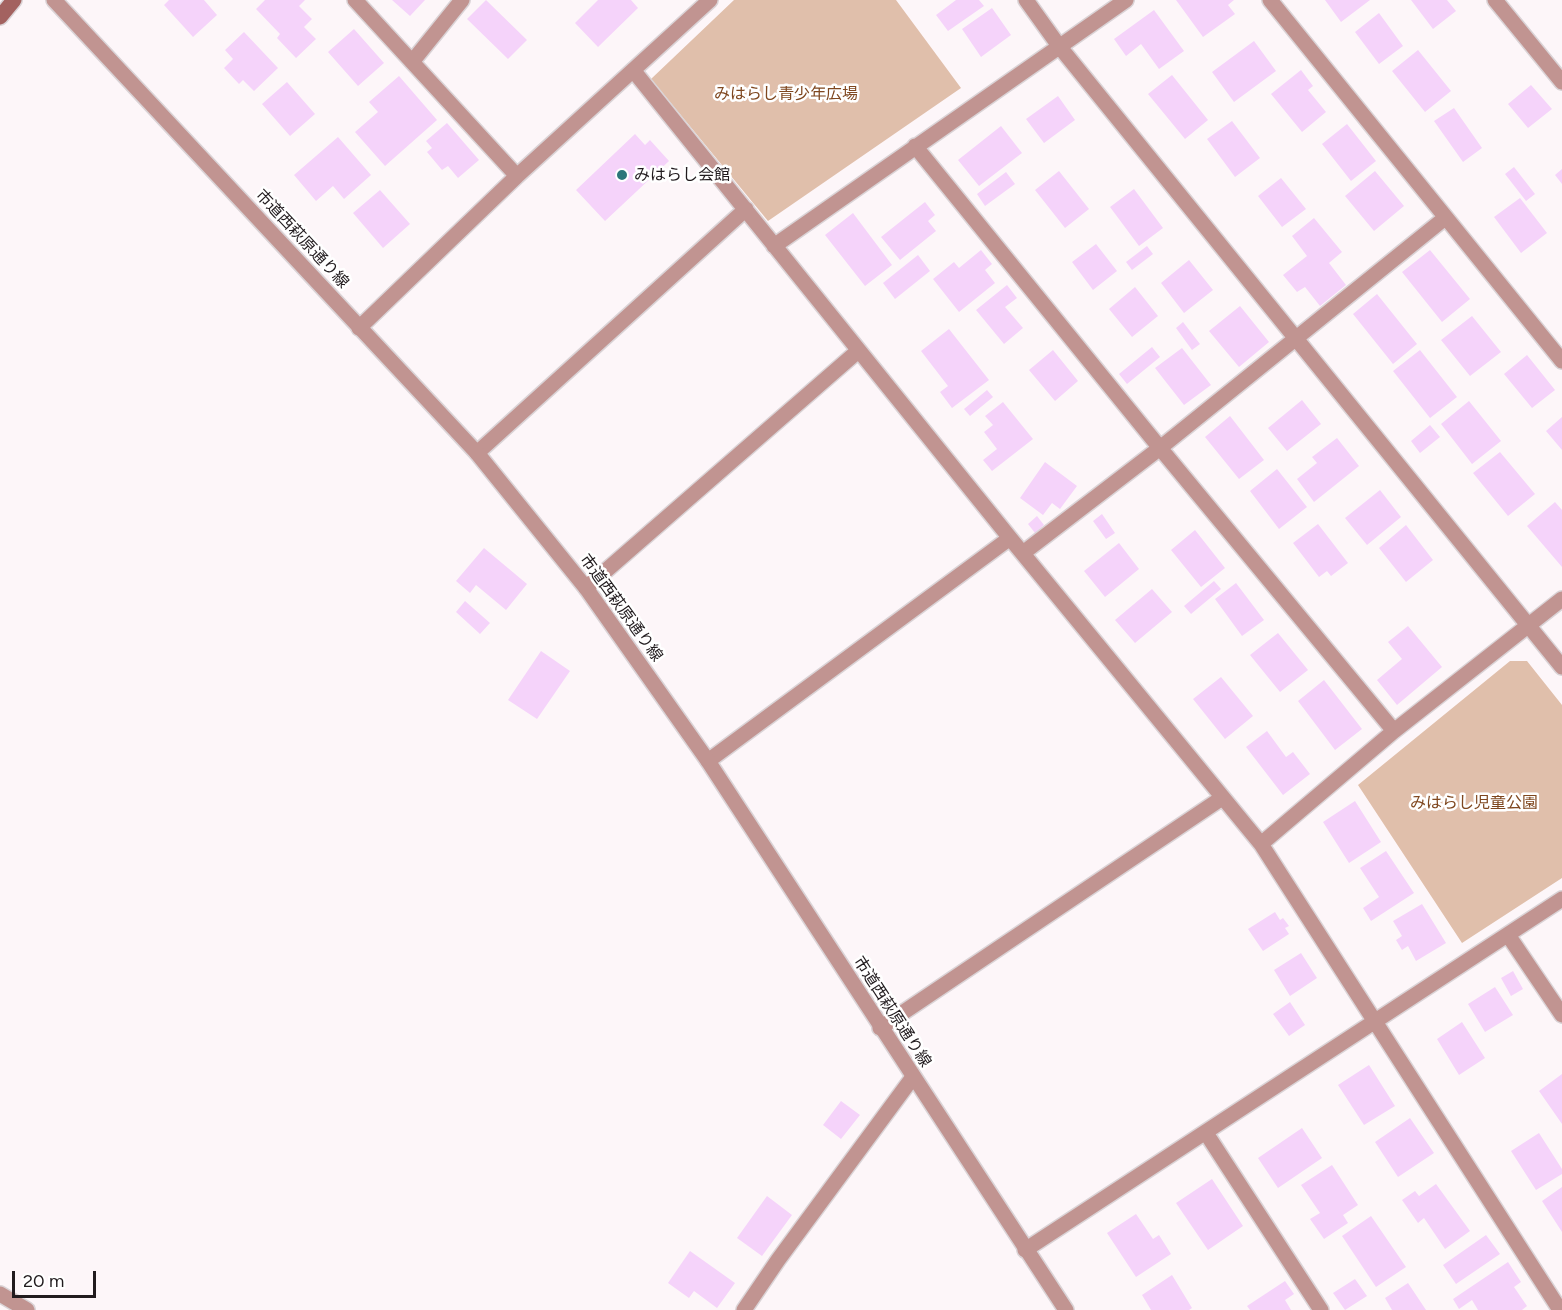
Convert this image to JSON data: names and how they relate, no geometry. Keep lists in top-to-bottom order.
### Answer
{
  "streets": {
    "street": ["市道西萩原通り線"]
  },
  "parks": ["みはらし青少年広場", "みはらし児童公園"],
  "places": ["みはらし会館"],
  "scale_bar": "20 m"
}
